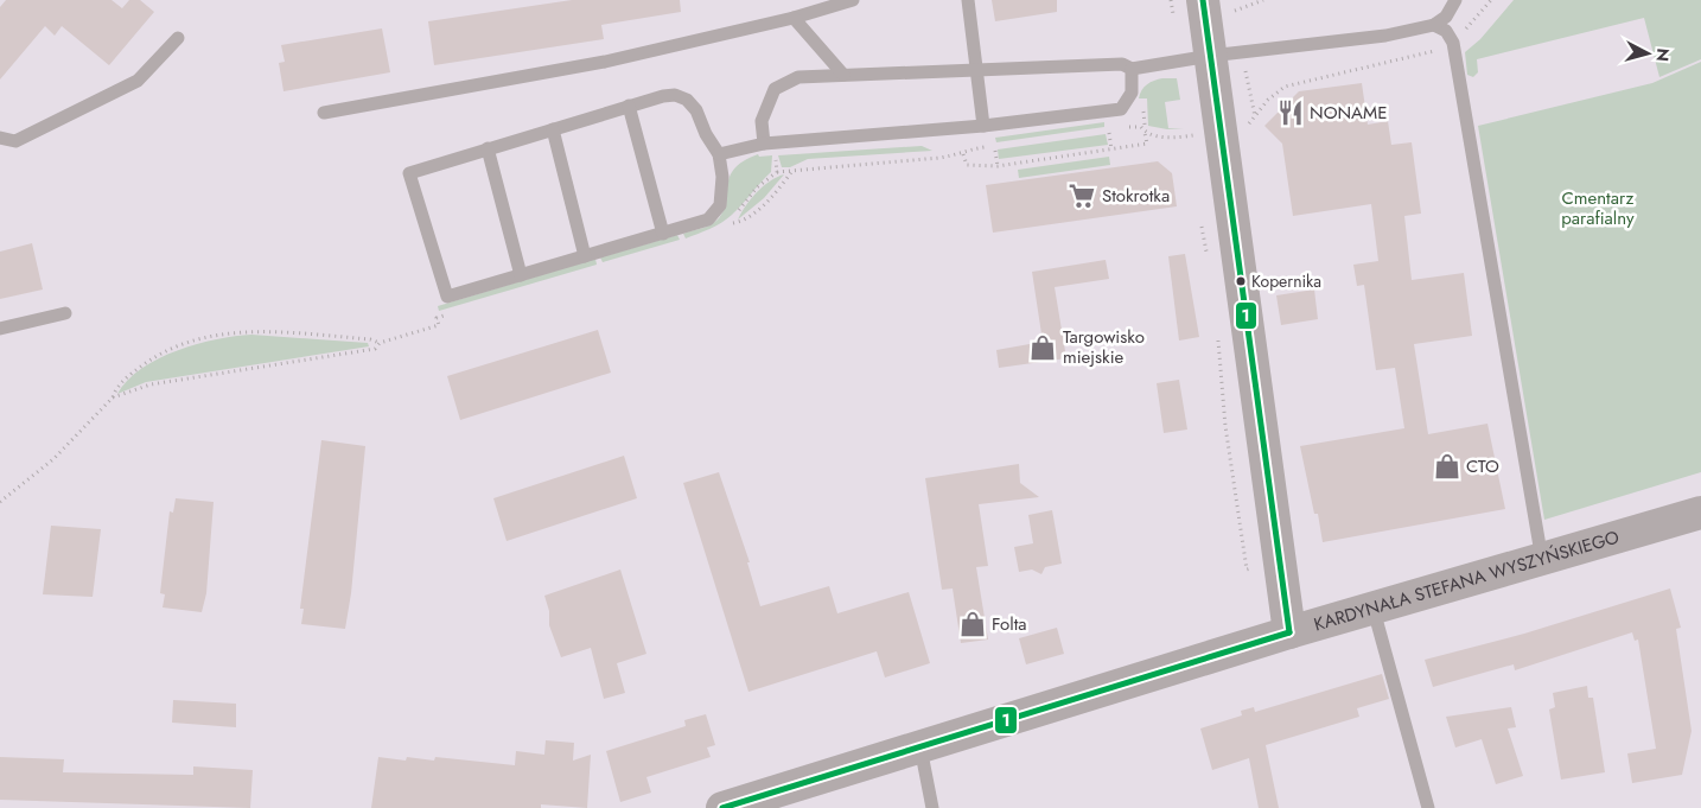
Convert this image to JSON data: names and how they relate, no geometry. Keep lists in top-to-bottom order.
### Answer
{
  "streets": {
    "street": ["KARDYNAŁA STEFANA WYSZYŃSKIEGO"]
  },
  "parks": ["Cmentarz parafialny"],
  "places": {
    "restaurant": ["NONAME"],
    "supermarket": ["Stokrotka"],
    "other": ["Kopernika"],
    "shop": ["Targowisko miejskie", "CTO", "Folta"]
  },
  "lines": ["transit line 1"],
  "north": "right"
}
